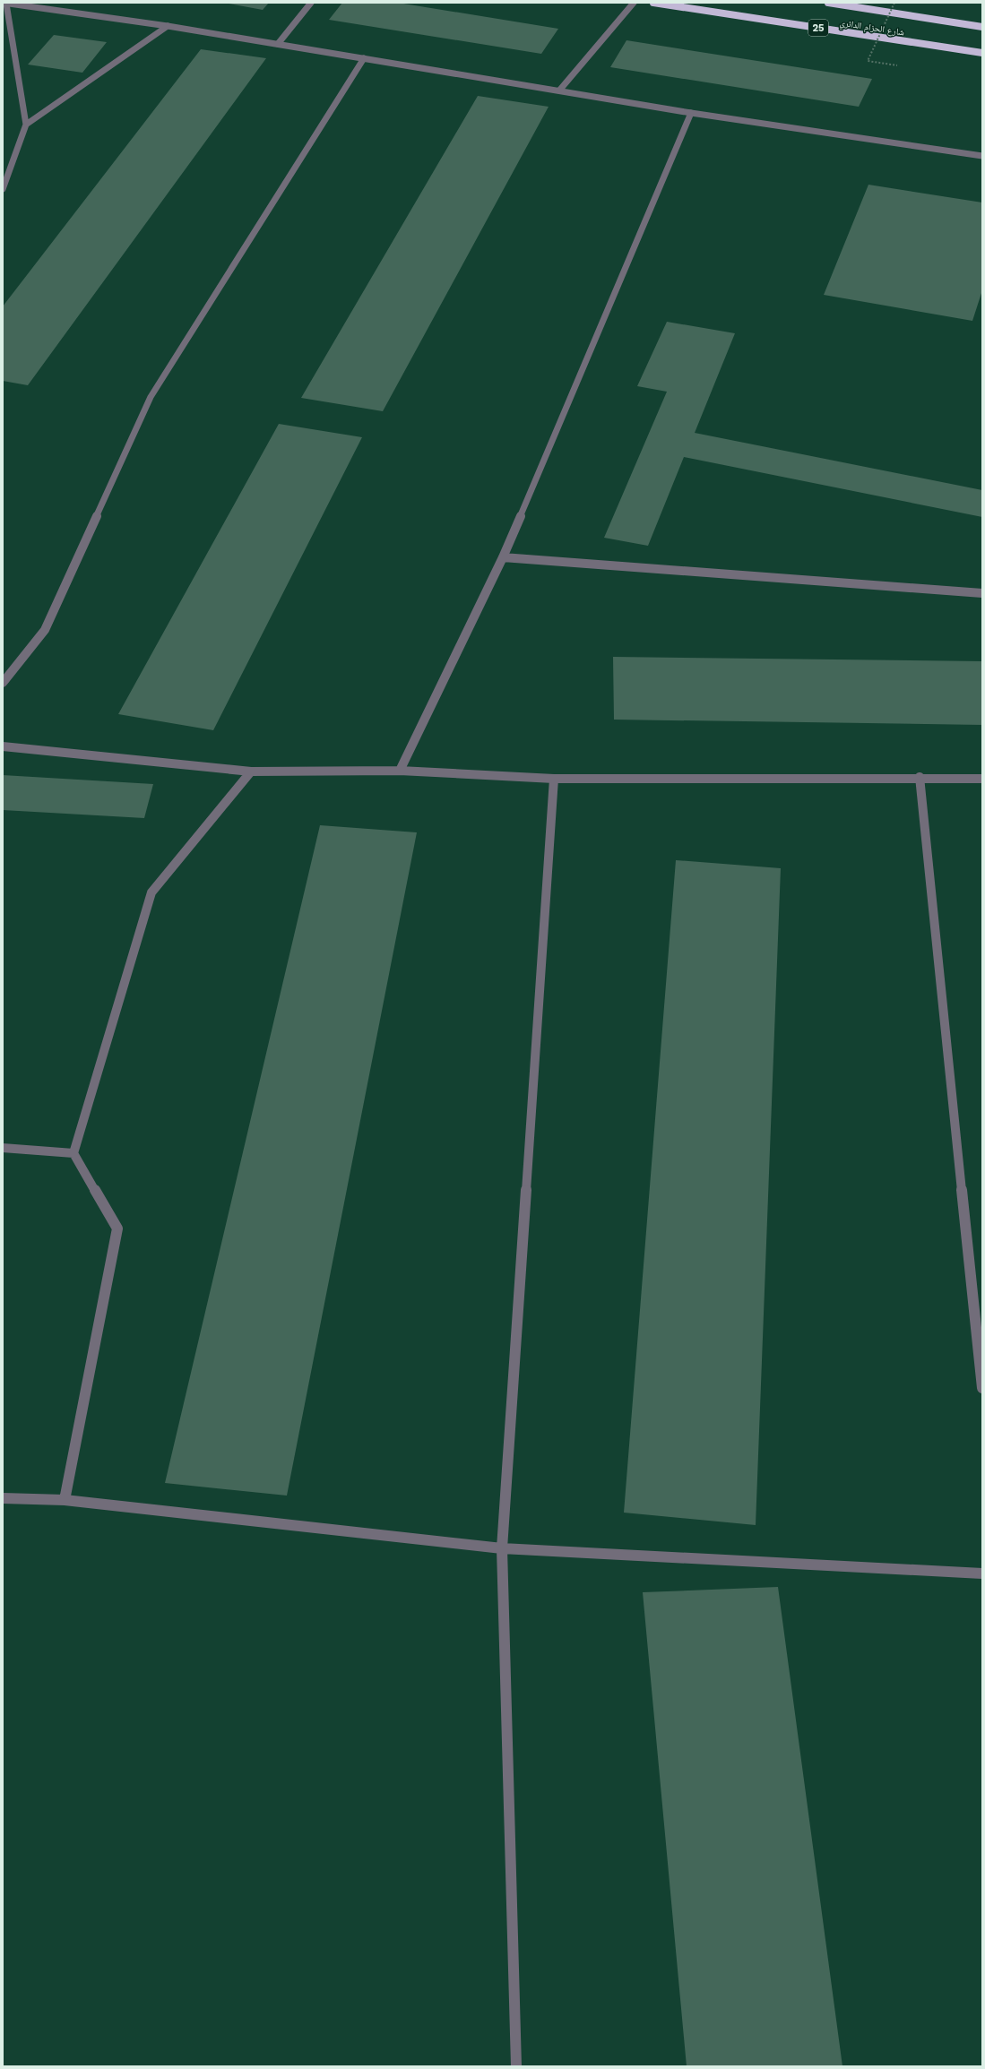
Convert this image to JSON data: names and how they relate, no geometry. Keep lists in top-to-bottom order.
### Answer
{
  "streets": {
    "highway": ["شارع الحزام الدائري", "25"]
  }
}
